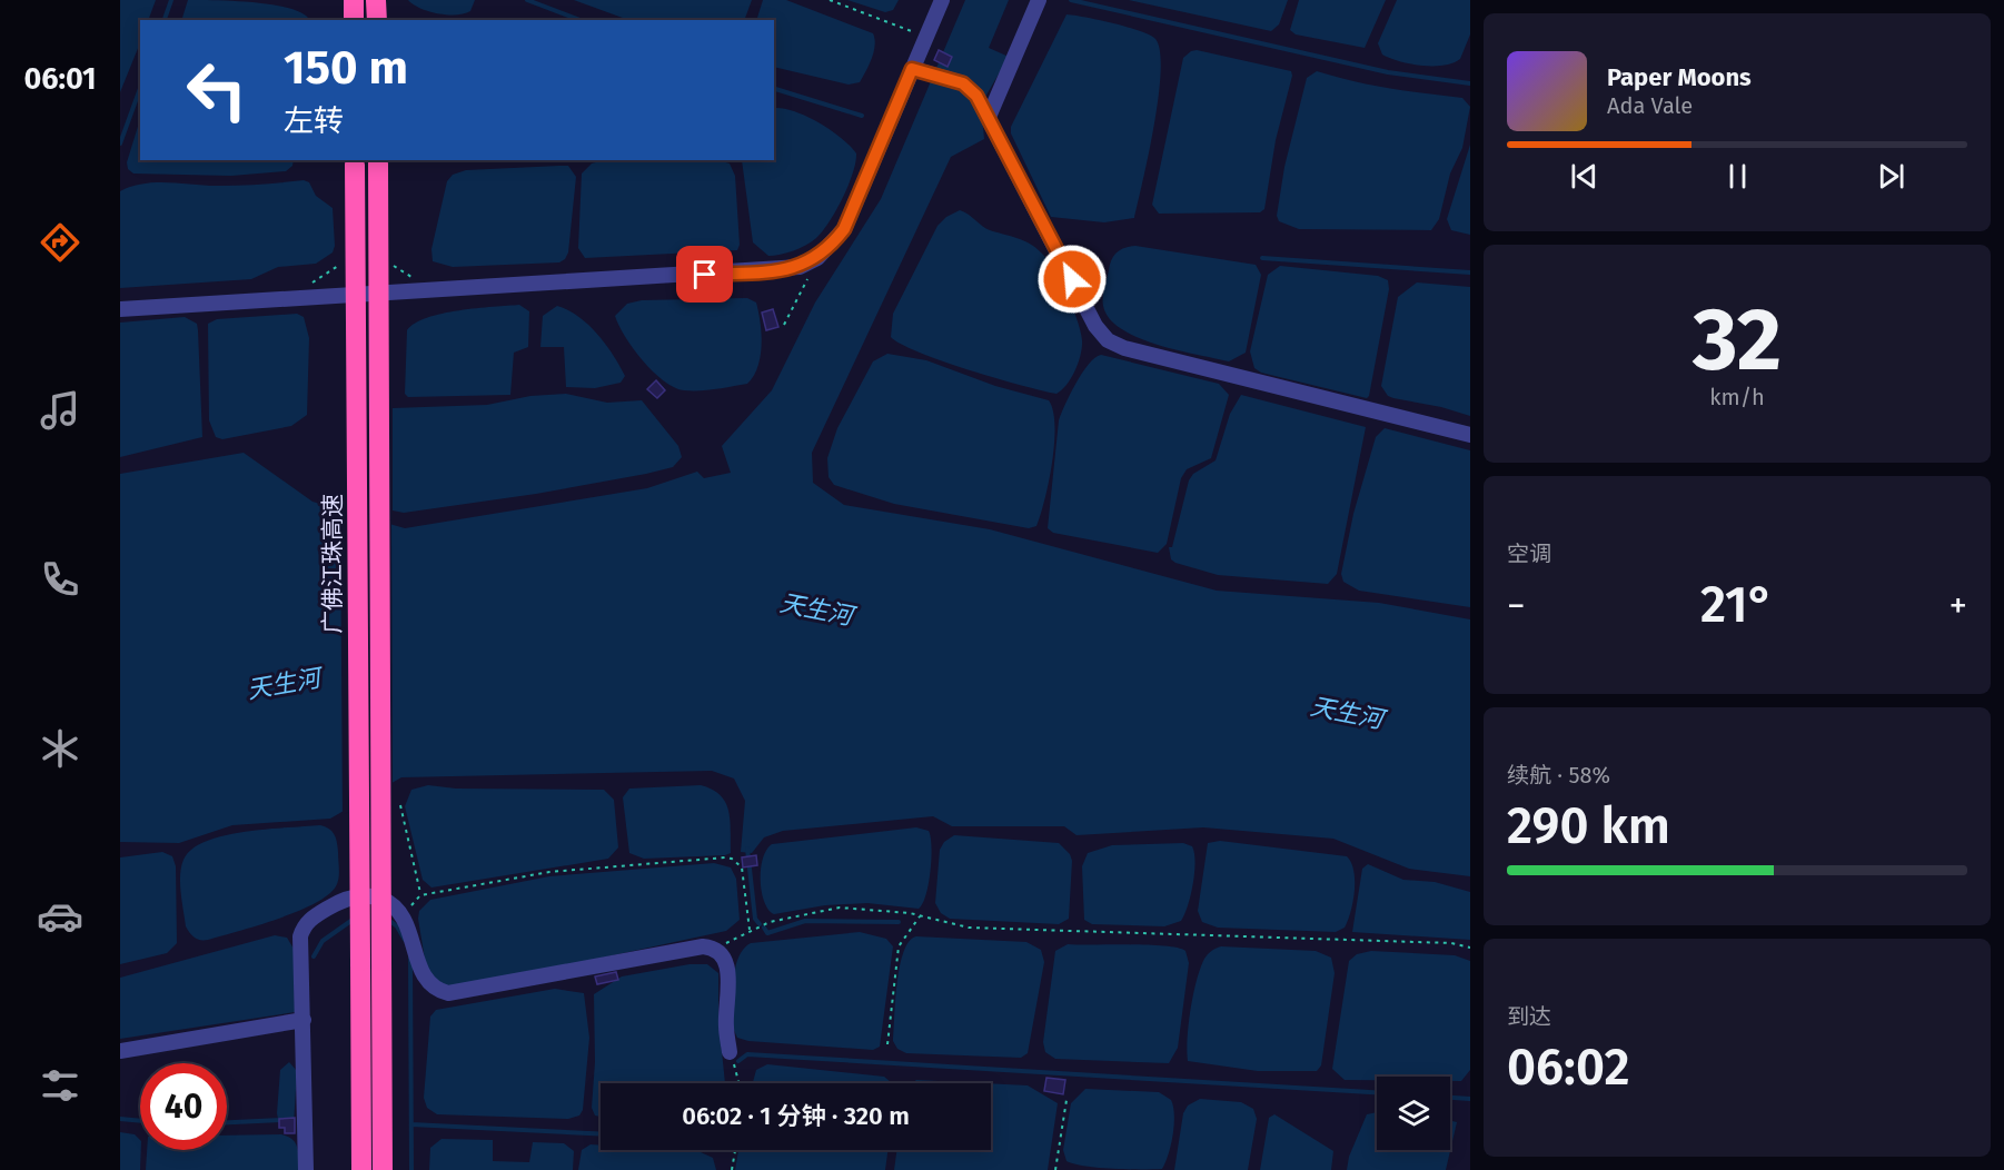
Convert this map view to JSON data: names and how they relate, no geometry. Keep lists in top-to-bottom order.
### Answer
{
  "streets": {
    "highway": ["广佛江珠高速"]
  },
  "water": ["天生河"],
  "page": {
    "tabs": "06:01",
    "turn": ["150 m", "左转"],
    "song": ["Paper Moons", "Ada Vale"],
    "tile": [
      ["32", "km/h"],
      "空调",
      ["续航 · 58%", "290 km"],
      ["到达", "06:02"]
    ],
    "heat": ["−", "21°", "+"],
    "limit": "40",
    "trip": "06:02 · 1 分钟 · 320 m"
  }
}
